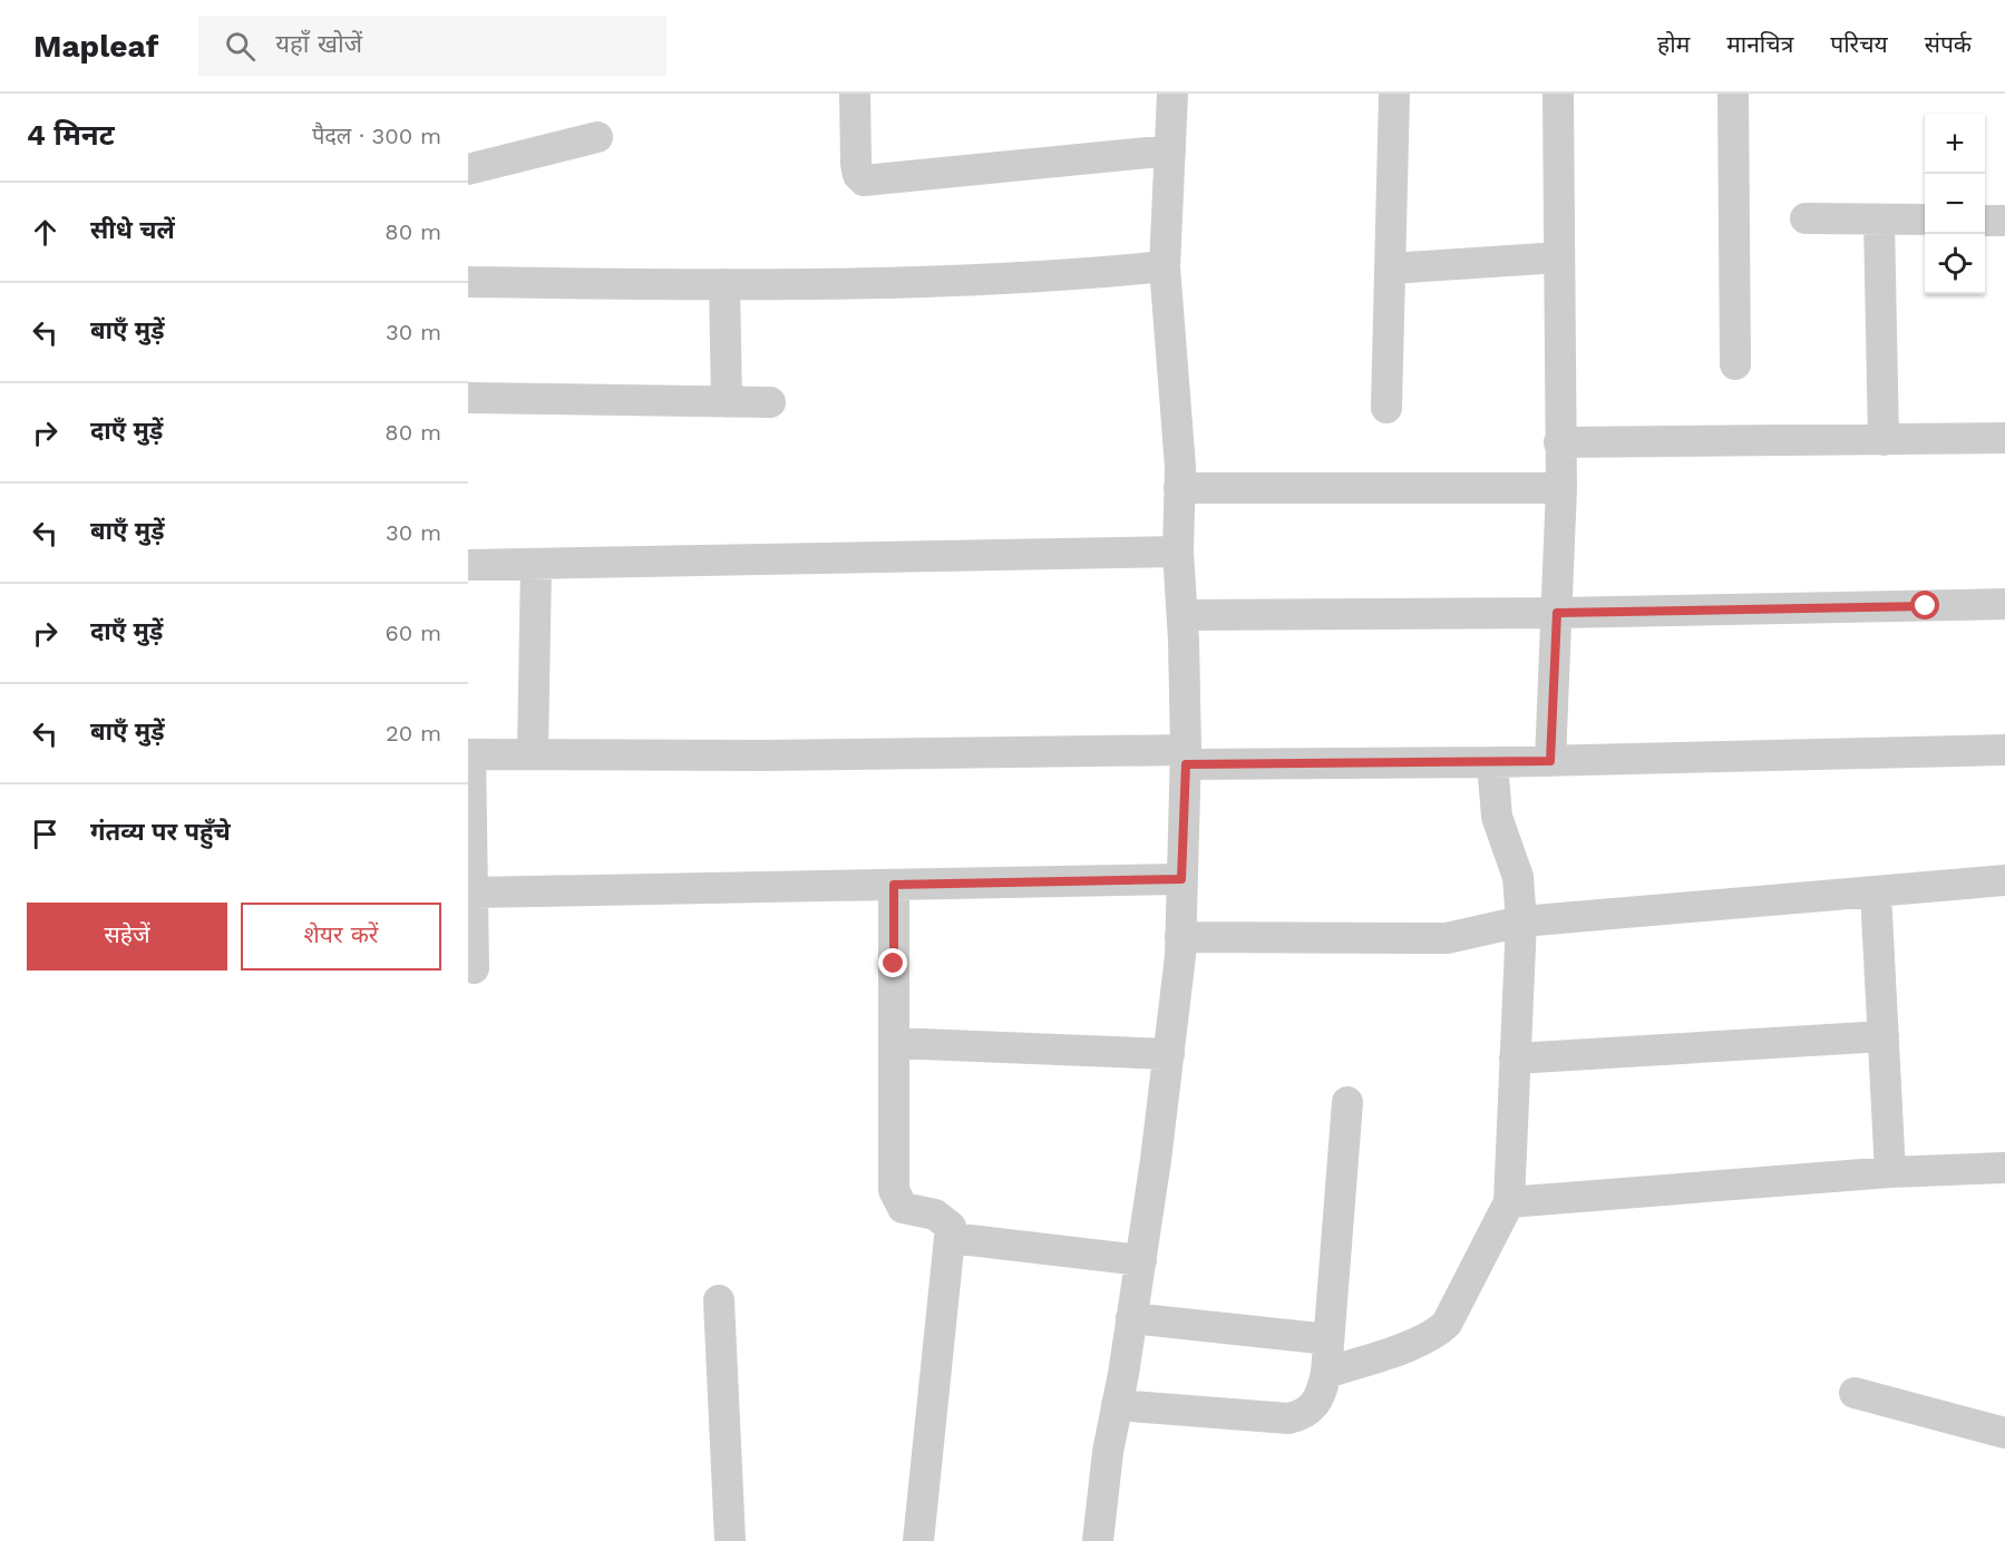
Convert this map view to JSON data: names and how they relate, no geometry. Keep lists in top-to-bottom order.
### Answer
{
  "page": {
    "header": "Mapleaf",
    "search": "यहाँ खोजें",
    "nav": [
      "होम",
      "मानचित्र",
      "परिचय",
      "संपर्क"
    ],
    "heading": ["4 मिनट", "पैदल · 300 m"],
    "map_buttons": ["+", "−"],
    "list": [
      ["सीधे चलें", "80 m"],
      ["बाएँ मुड़ें", "30 m"],
      ["दाएँ मुड़ें", "80 m"],
      ["बाएँ मुड़ें", "30 m"],
      ["दाएँ मुड़ें", "60 m"],
      ["बाएँ मुड़ें", "20 m"],
      "गंतव्य पर पहुँचे"
    ],
    "buttons": ["सहेजें", "शेयर करें"]
  }
}
